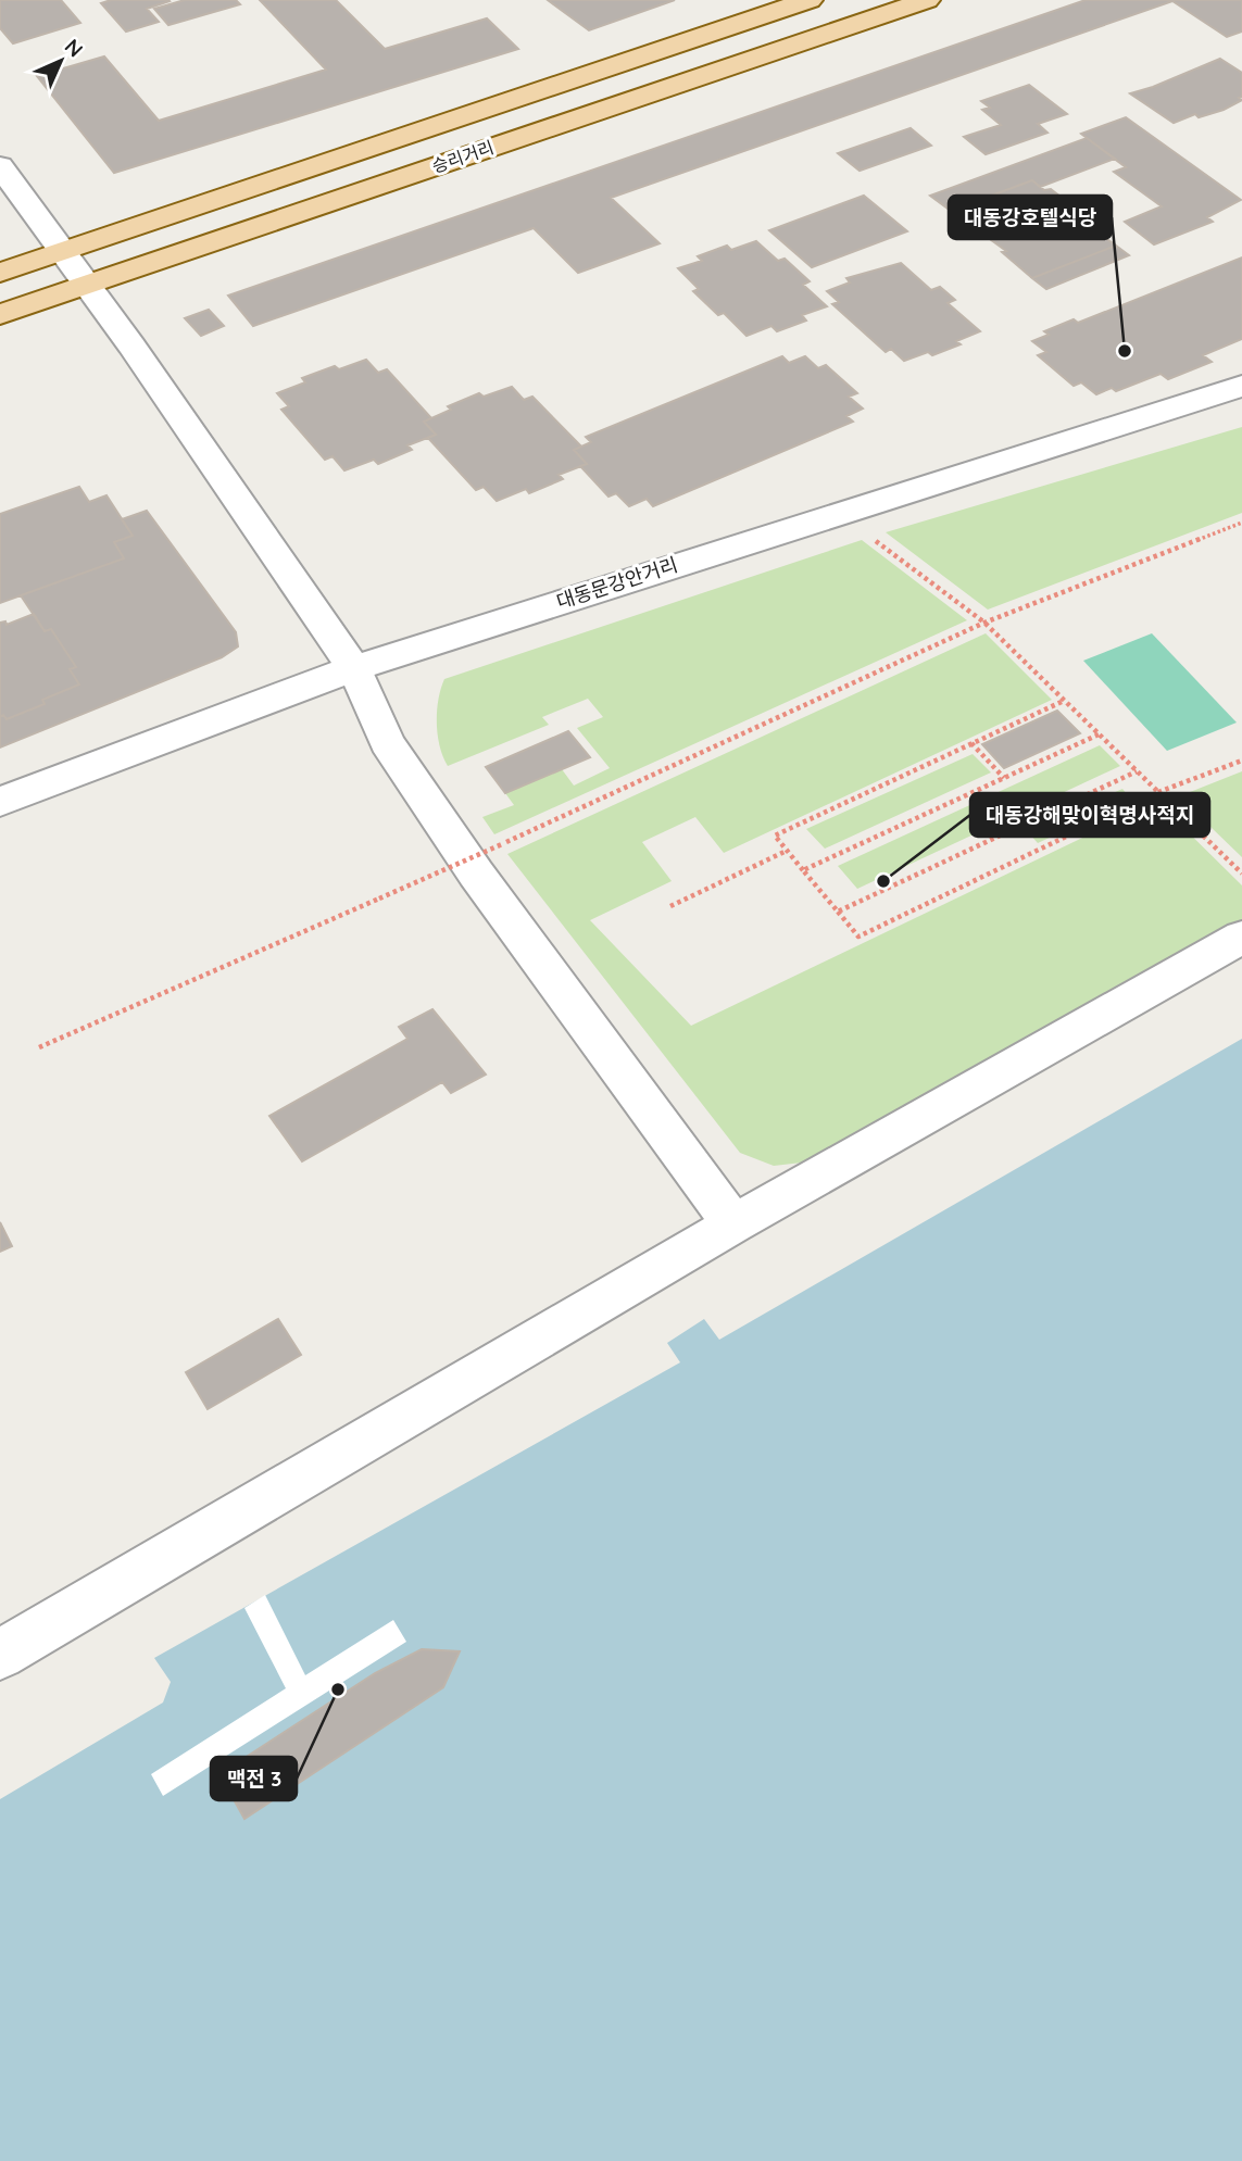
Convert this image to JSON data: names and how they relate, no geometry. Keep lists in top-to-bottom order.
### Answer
{
  "streets": {
    "main road": ["승리거리"],
    "street": ["대동문강안거리"]
  },
  "places": ["대동강호텔식당", "대동강해맞이혁명사적지", "맥전 3"],
  "north": "top right"
}
